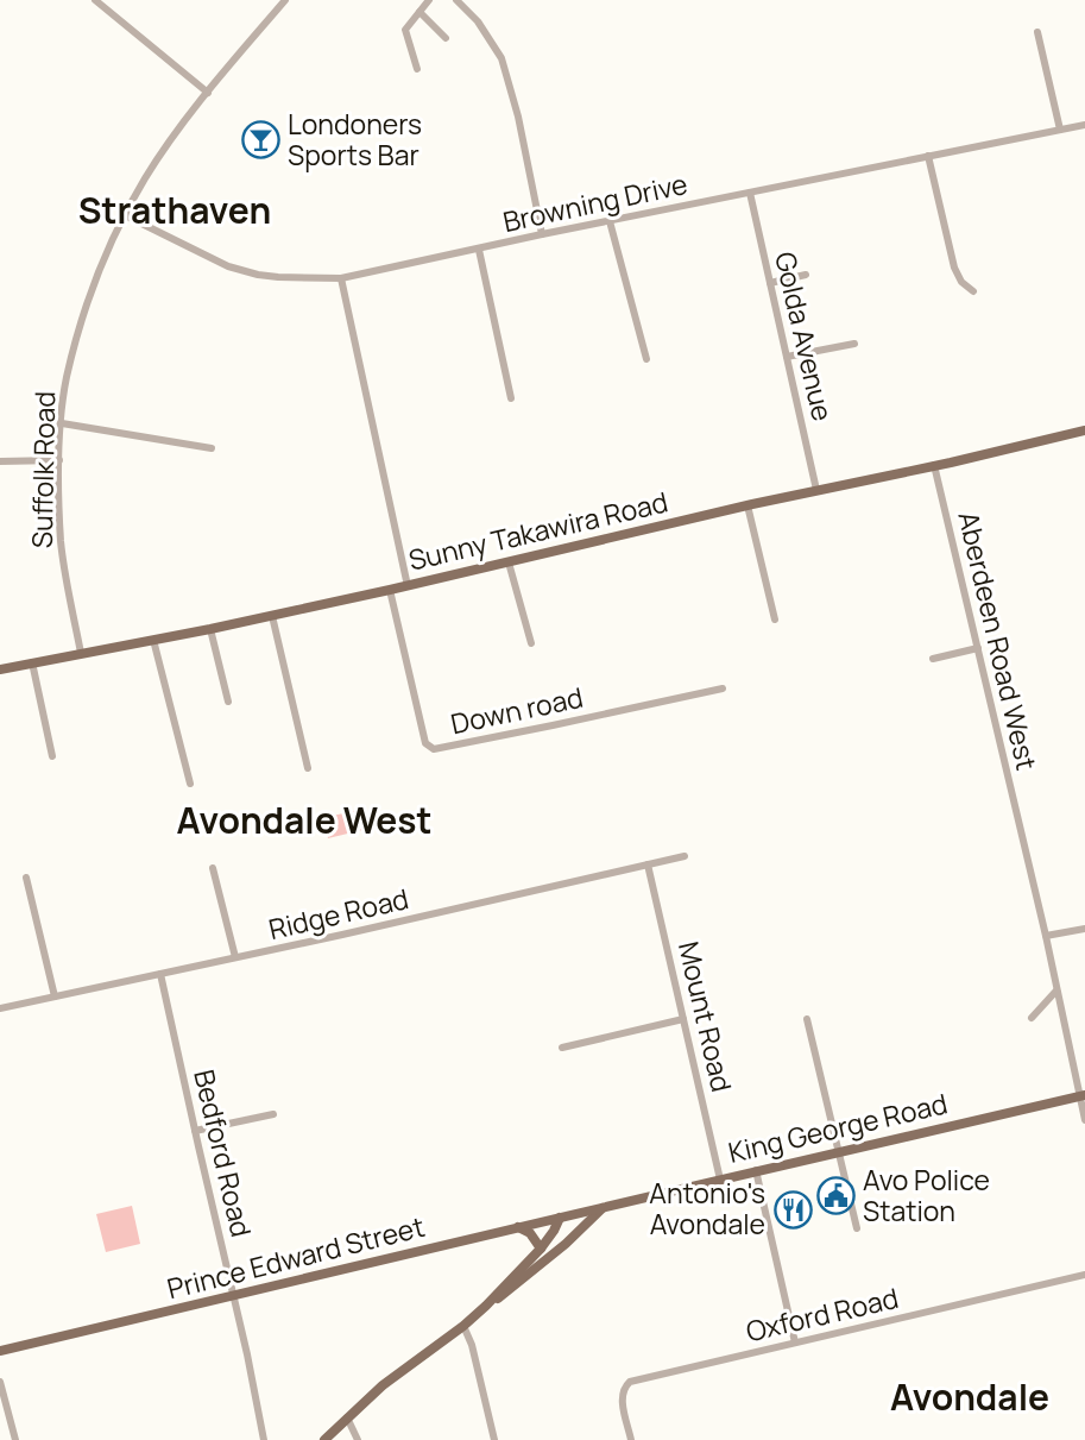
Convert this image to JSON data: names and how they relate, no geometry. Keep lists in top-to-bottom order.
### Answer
{
  "streets": {
    "main road": ["Sunny Takawira Road", "King George Road", "Prince Edward Street"],
    "street": [
      "Browning Drive",
      "Golda Avenue",
      "Suffolk Road",
      "Aberdeen Road West",
      "Down road",
      "Ridge Road",
      "Mount Road",
      "Bedford Road",
      "Oxford Road"
    ]
  },
  "crossings": [
    ["Browning Drive", "Golda Avenue"],
    ["Browning Drive", "Suffolk Road"],
    ["Golda Avenue", "Sunny Takawira Road"],
    ["Suffolk Road", "Sunny Takawira Road"],
    ["Sunny Takawira Road", "Aberdeen Road West"],
    ["Sunny Takawira Road", "Down road"],
    ["Aberdeen Road West", "King George Road"],
    ["Ridge Road", "Mount Road"],
    ["Ridge Road", "Bedford Road"],
    ["Mount Road", "King George Road"],
    ["King George Road", "Prince Edward Street"],
    ["Bedford Road", "Prince Edward Street"]
  ],
  "districts": ["Strathaven", "Avondale West", "Avondale"],
  "places": {
    "bar": ["Londoners Sports Bar"],
    "public building": ["Avo Police Station"],
    "restaurant": ["Antonio's Avondale"]
  }
}
